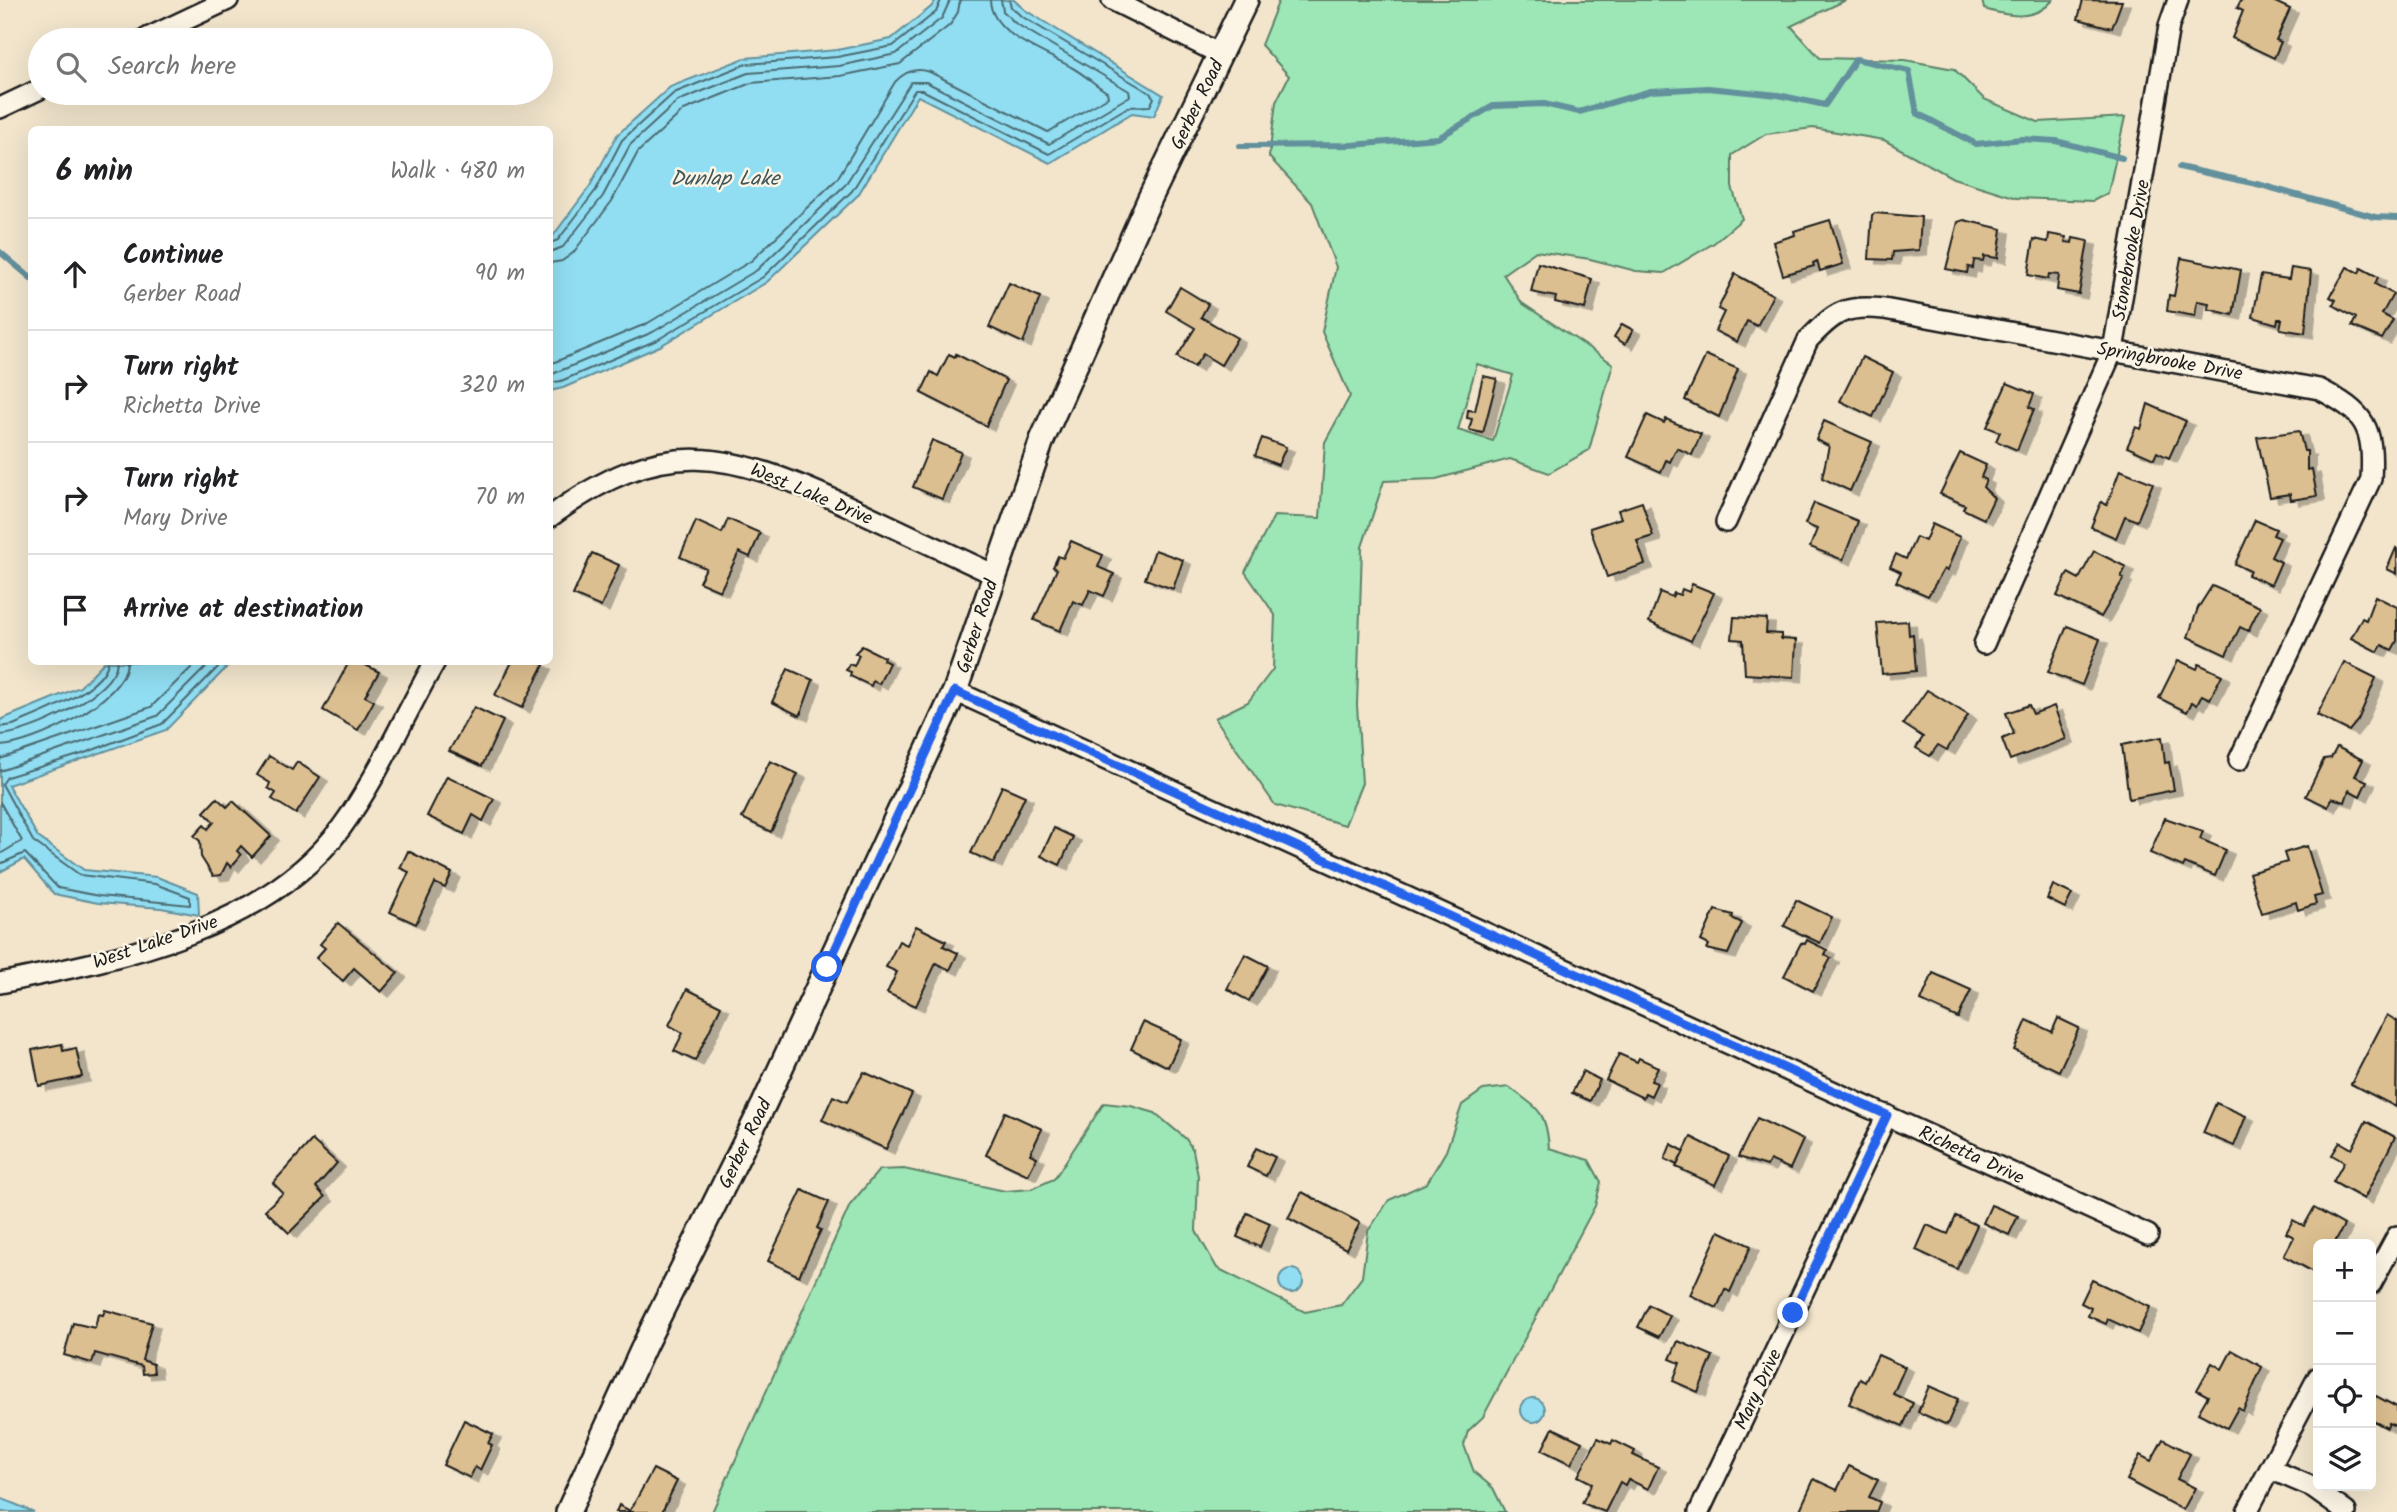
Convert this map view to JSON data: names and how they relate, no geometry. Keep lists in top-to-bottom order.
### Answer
{
  "streets": {
    "street": [
      "Gerber Road",
      "Stonebrooke Drive",
      "Springbrooke Drive",
      "West Lake Drive",
      "Richetta Drive",
      "Mary Drive"
    ]
  },
  "crossings": [
    ["Gerber Road", "West Lake Drive"],
    ["Gerber Road", "Richetta Drive"],
    ["Stonebrooke Drive", "Springbrooke Drive"],
    ["Richetta Drive", "Mary Drive"]
  ],
  "water": ["Dunlap Lake"],
  "page": {
    "search": "Search here",
    "heading": ["6 min", "Walk · 480 m"],
    "list": [
      ["Continue", "Gerber Road", "90 m"],
      ["Turn right", "Richetta Drive", "320 m"],
      ["Turn right", "Mary Drive", "70 m"],
      "Arrive at destination"
    ],
    "map_buttons": ["+", "−"]
  }
}
